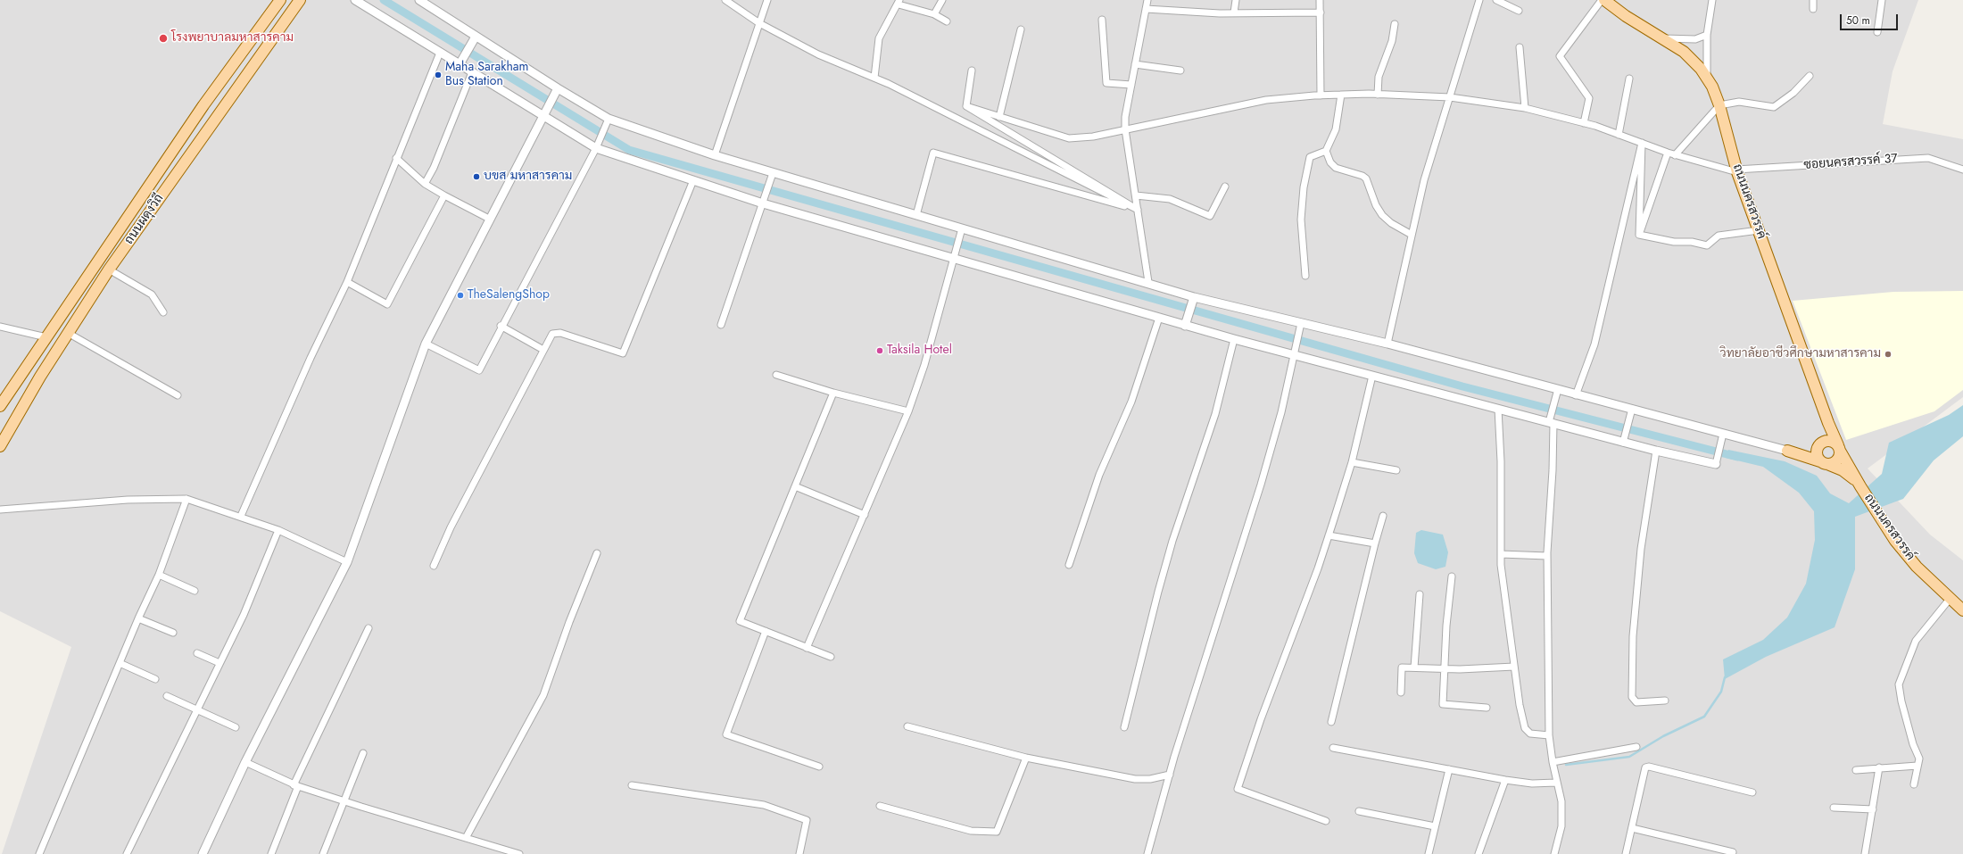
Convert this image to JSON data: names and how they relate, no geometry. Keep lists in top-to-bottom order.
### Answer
{
  "streets": {
    "main road": ["ถนนนครสวรรค์", "ถนนผดุงวิถี"],
    "street": ["ซอยนครสวรรค์ 37"]
  },
  "crossings": [
    ["ซอยนครสวรรค์ 37", "ถนนนครสวรรค์"]
  ],
  "places": [
    "โรงพยาบาลมหาสารคาม",
    "Maha Sarakham Bus Station",
    "บขส มหาสารคาม",
    "TheSalengShop",
    "Taksila Hotel",
    "วิทยาลัยอาชีวศึกษามหาสารคาม"
  ],
  "scale_bar": "50 m"
}
